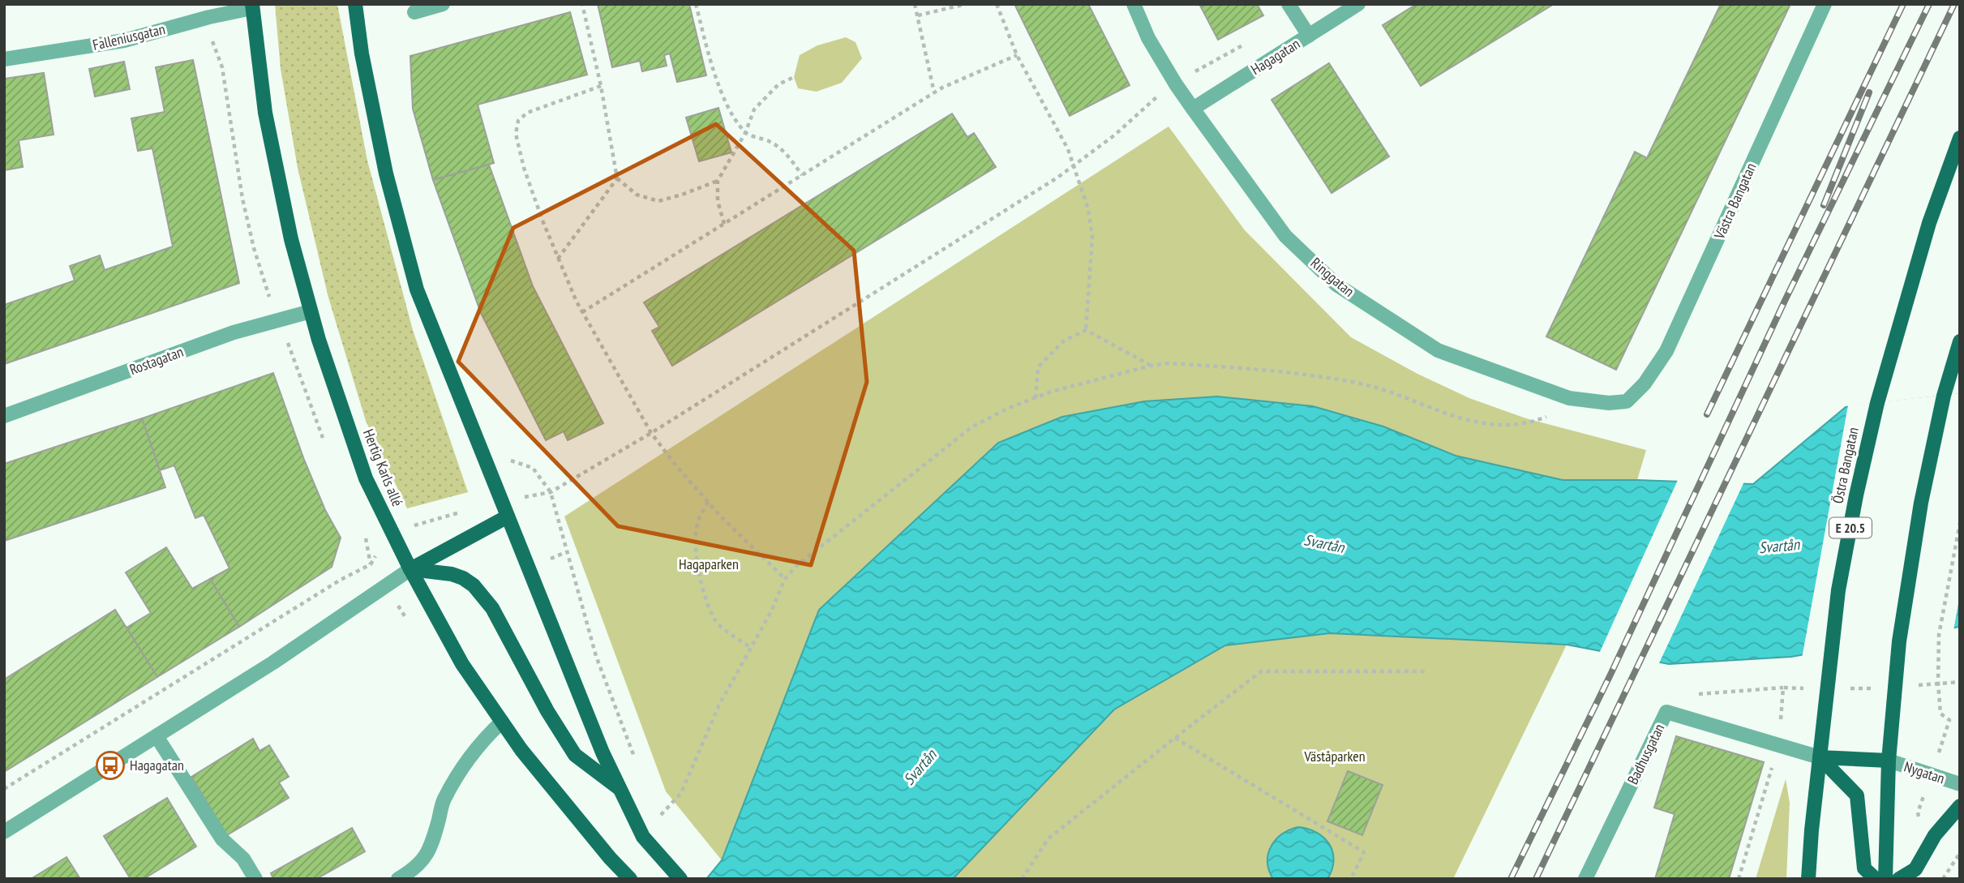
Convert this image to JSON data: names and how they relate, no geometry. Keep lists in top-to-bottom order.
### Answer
{
  "streets": {
    "main road": ["Östra Bangatan", "Hertig Karls allé", "E 20.5"],
    "street": [
      "Falleniusgatan",
      "Hagagatan",
      "Västra Bangatan",
      "Ringgatan",
      "Rostagatan",
      "Badhusgatan",
      "Nygatan"
    ]
  },
  "crossings": [
    ["Falleniusgatan", "Hertig Karls allé"],
    ["Hagagatan", "Ringgatan"],
    ["Västra Bangatan", "Ringgatan"],
    ["Rostagatan", "Hertig Karls allé"],
    ["Östra Bangatan", "Badhusgatan"]
  ],
  "water": ["Svartån"],
  "parks": ["Hagaparken", "Väståparken"],
  "places": {
    "bus stop": ["Hagagatan"]
  }
}
